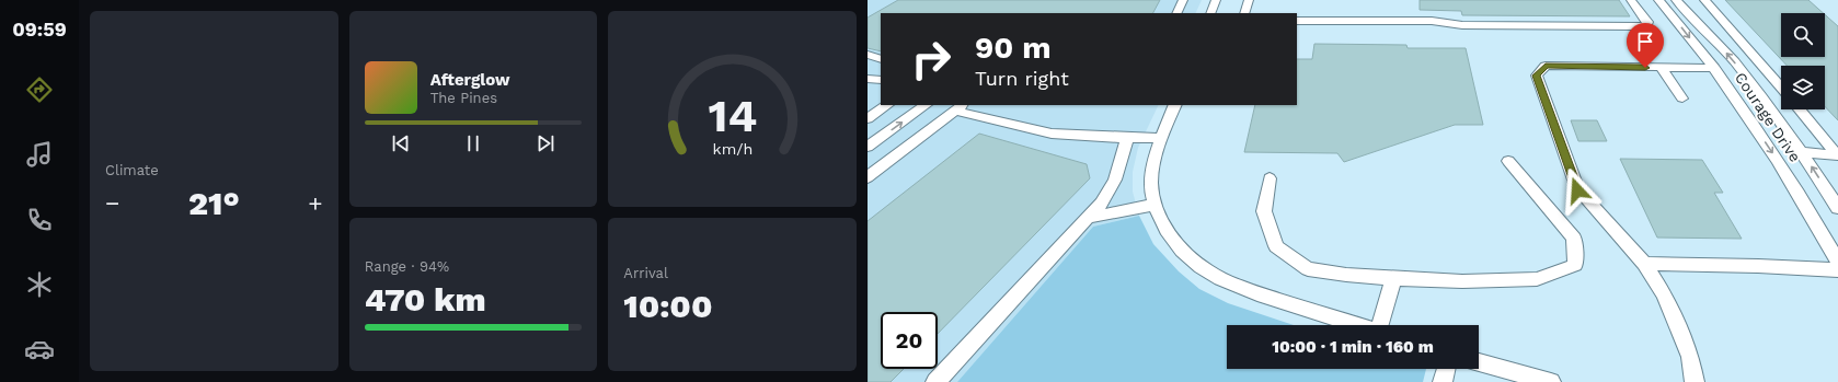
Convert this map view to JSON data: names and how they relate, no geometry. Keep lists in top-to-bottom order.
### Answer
{
  "streets": {
    "street": ["Courage Drive"]
  },
  "page": {
    "tabs": "09:59",
    "tile": [
      "Climate",
      ["Range · 94%", "470 km"],
      ["Arrival", "10:00"]
    ],
    "turn": ["90 m", "Turn right"],
    "song": ["Afterglow", "The Pines"],
    "heat": ["−", "21°", "+"],
    "limit": "20",
    "trip": "10:00 · 1 min · 160 m",
    "gauge": ["14", "km/h"]
  }
}
